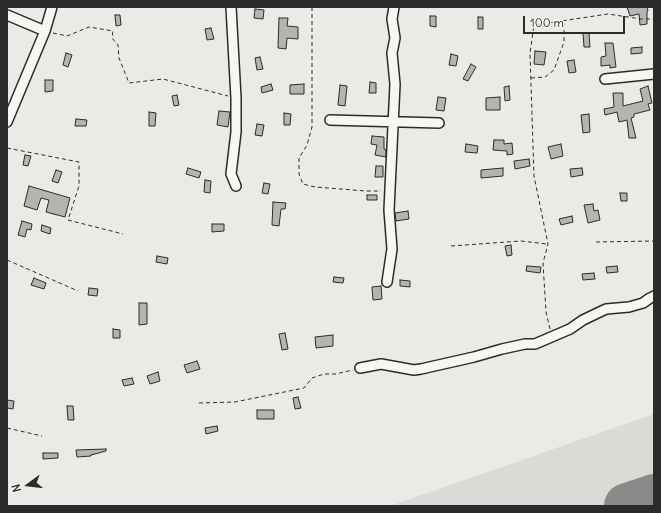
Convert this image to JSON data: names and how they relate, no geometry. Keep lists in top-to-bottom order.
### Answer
{
  "scale_bar": "100 m",
  "north": "left"
}
